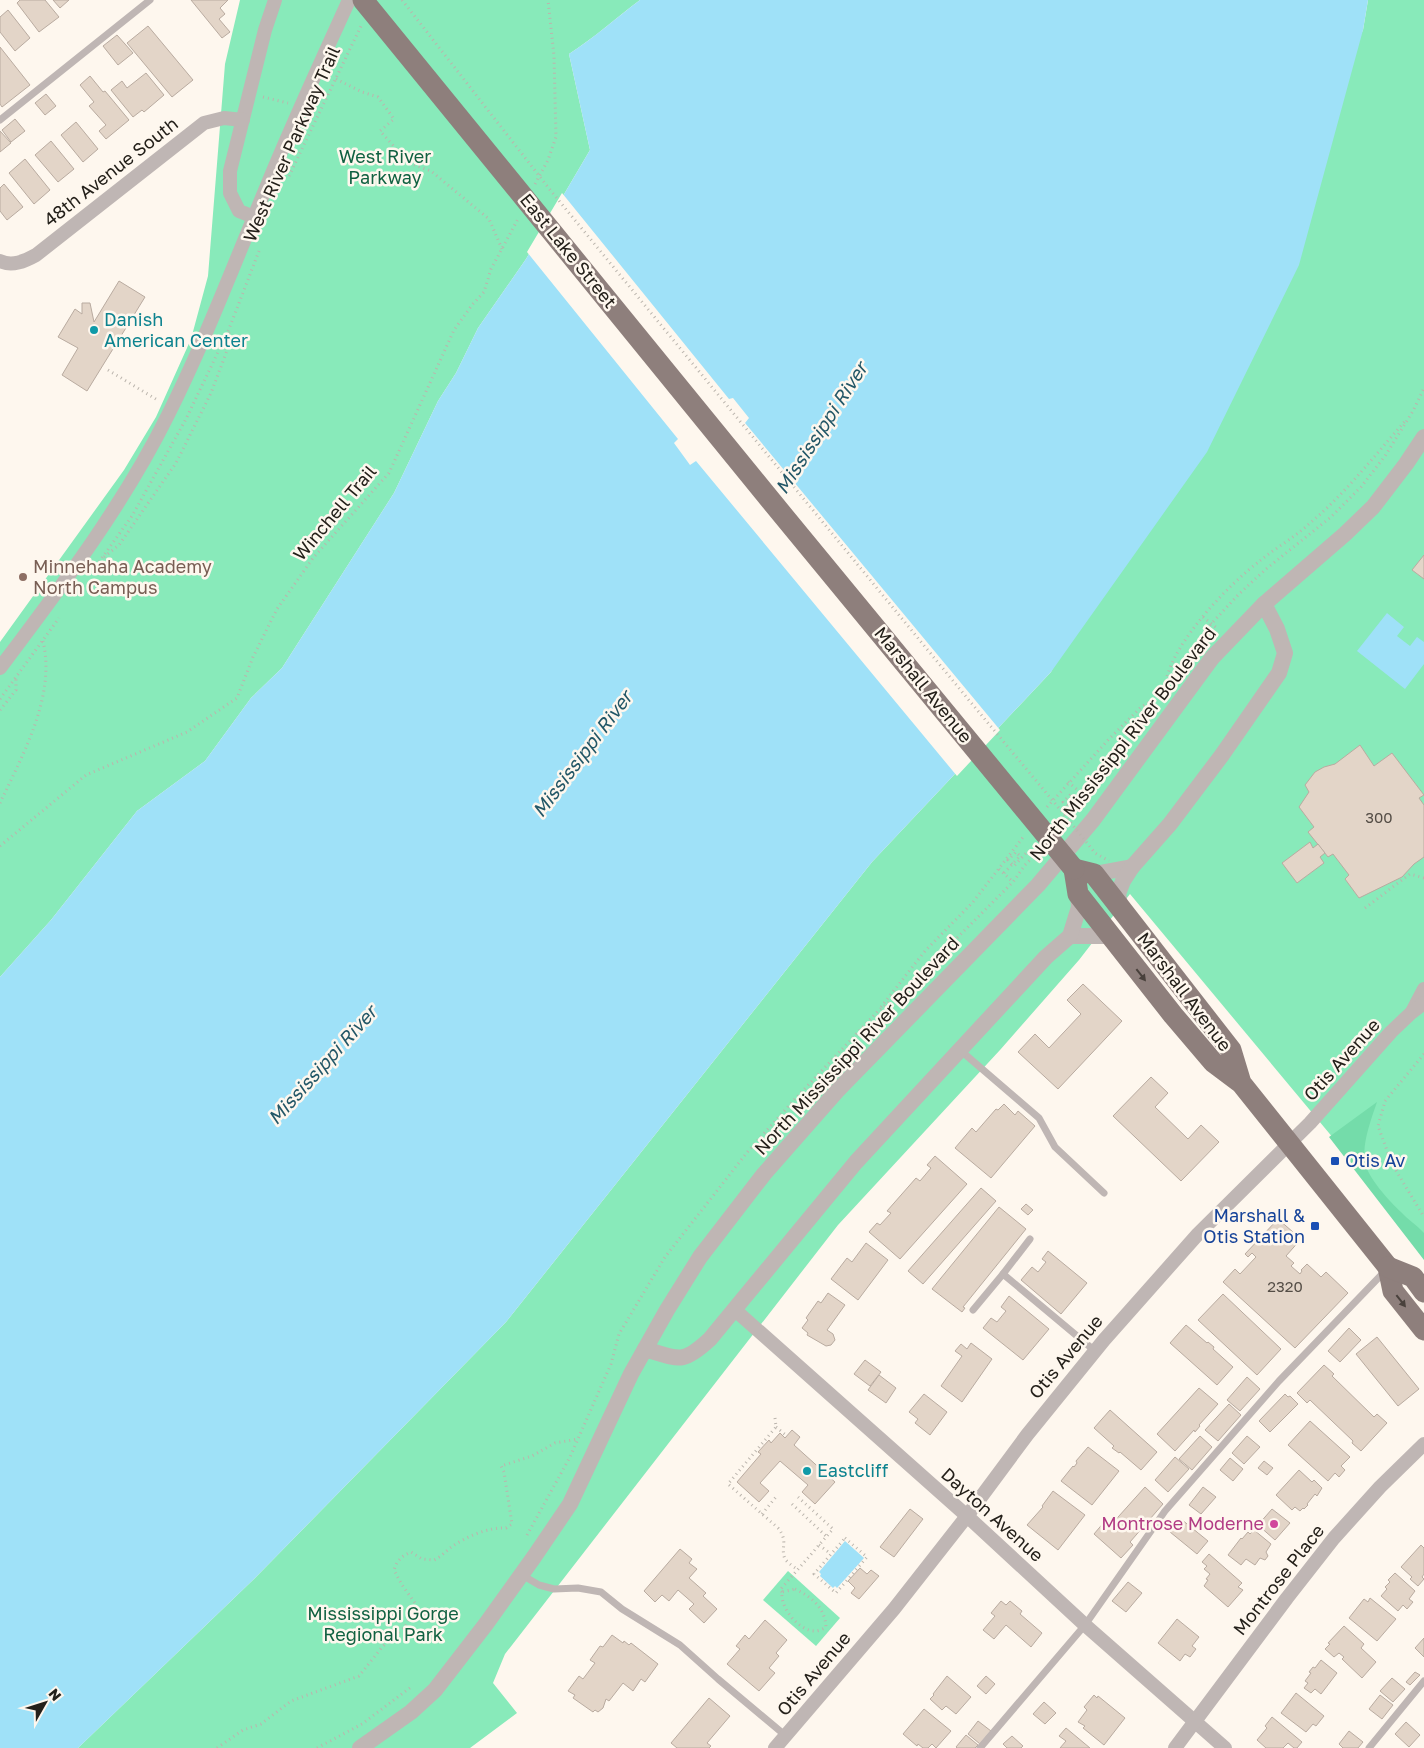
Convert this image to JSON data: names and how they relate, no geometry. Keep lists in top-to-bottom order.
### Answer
{
  "streets": {
    "main road": ["East Lake Street", "Marshall Avenue"],
    "street": [
      "48th Avenue South",
      "North Mississippi River Boulevard",
      "Otis Avenue",
      "Dayton Avenue",
      "Montrose Place"
    ],
    "path": ["West River Parkway Trail", "Winchell Trail"]
  },
  "crossings": [
    ["West River Parkway Trail", "East Lake Street"],
    ["East Lake Street", "Marshall Avenue"],
    ["Marshall Avenue", "Otis Avenue"],
    ["Otis Avenue", "Dayton Avenue"],
    ["Dayton Avenue", "Montrose Place"]
  ],
  "water": ["Mississippi River"],
  "parks": ["West River Parkway", "Mississippi Gorge Regional Park"],
  "places": {
    "other": [
      "Danish American Center",
      "Minnehaha Academy North Campus",
      "Eastcliff",
      "Montrose Moderne"
    ],
    "transit": ["Otis Av", "Marshall & Otis Station"]
  },
  "house_numbers": ["300", "2320"],
  "north": "top right"
}
